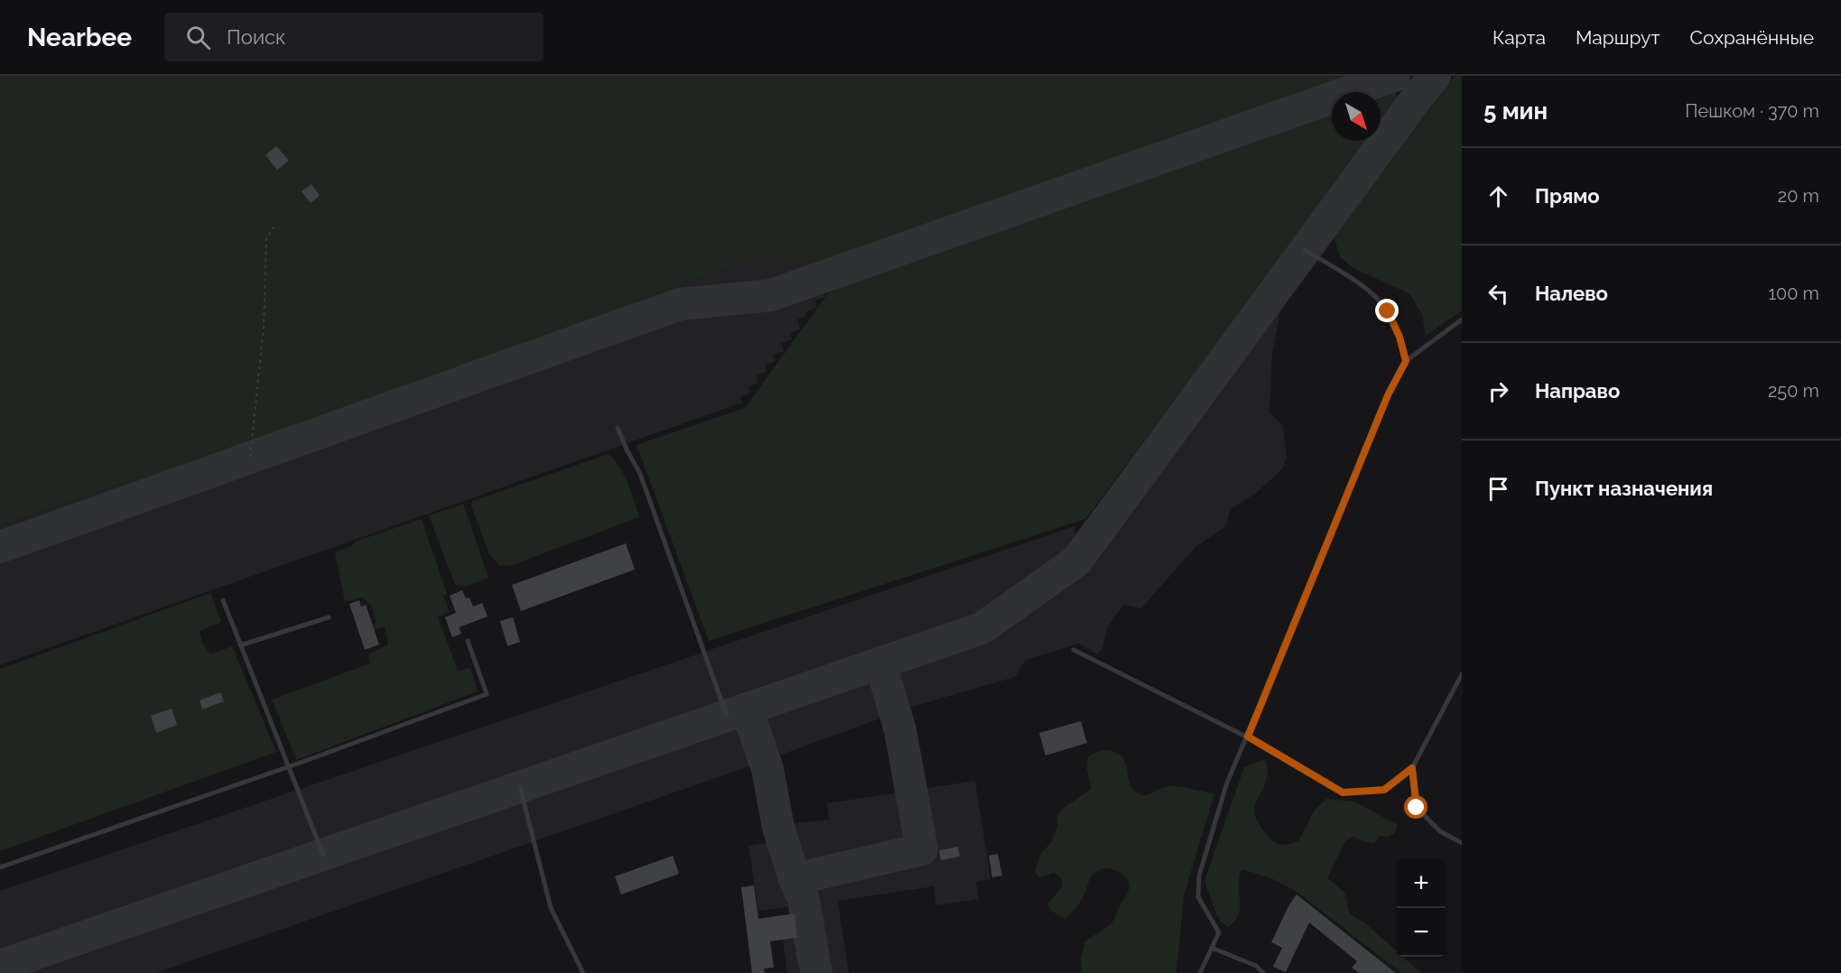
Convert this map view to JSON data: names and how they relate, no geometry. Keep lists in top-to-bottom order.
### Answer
{
  "north": "bottom right",
  "page": {
    "header": "Nearbee",
    "search": "Поиск",
    "nav": ["Карта", "Маршрут", "Сохранённые"],
    "heading": ["5 мин", "Пешком · 370 m"],
    "list": [
      ["Прямо", "20 m"],
      ["Налево", "100 m"],
      ["Направо", "250 m"],
      "Пункт назначения"
    ],
    "map_buttons": ["+", "−"]
  }
}
